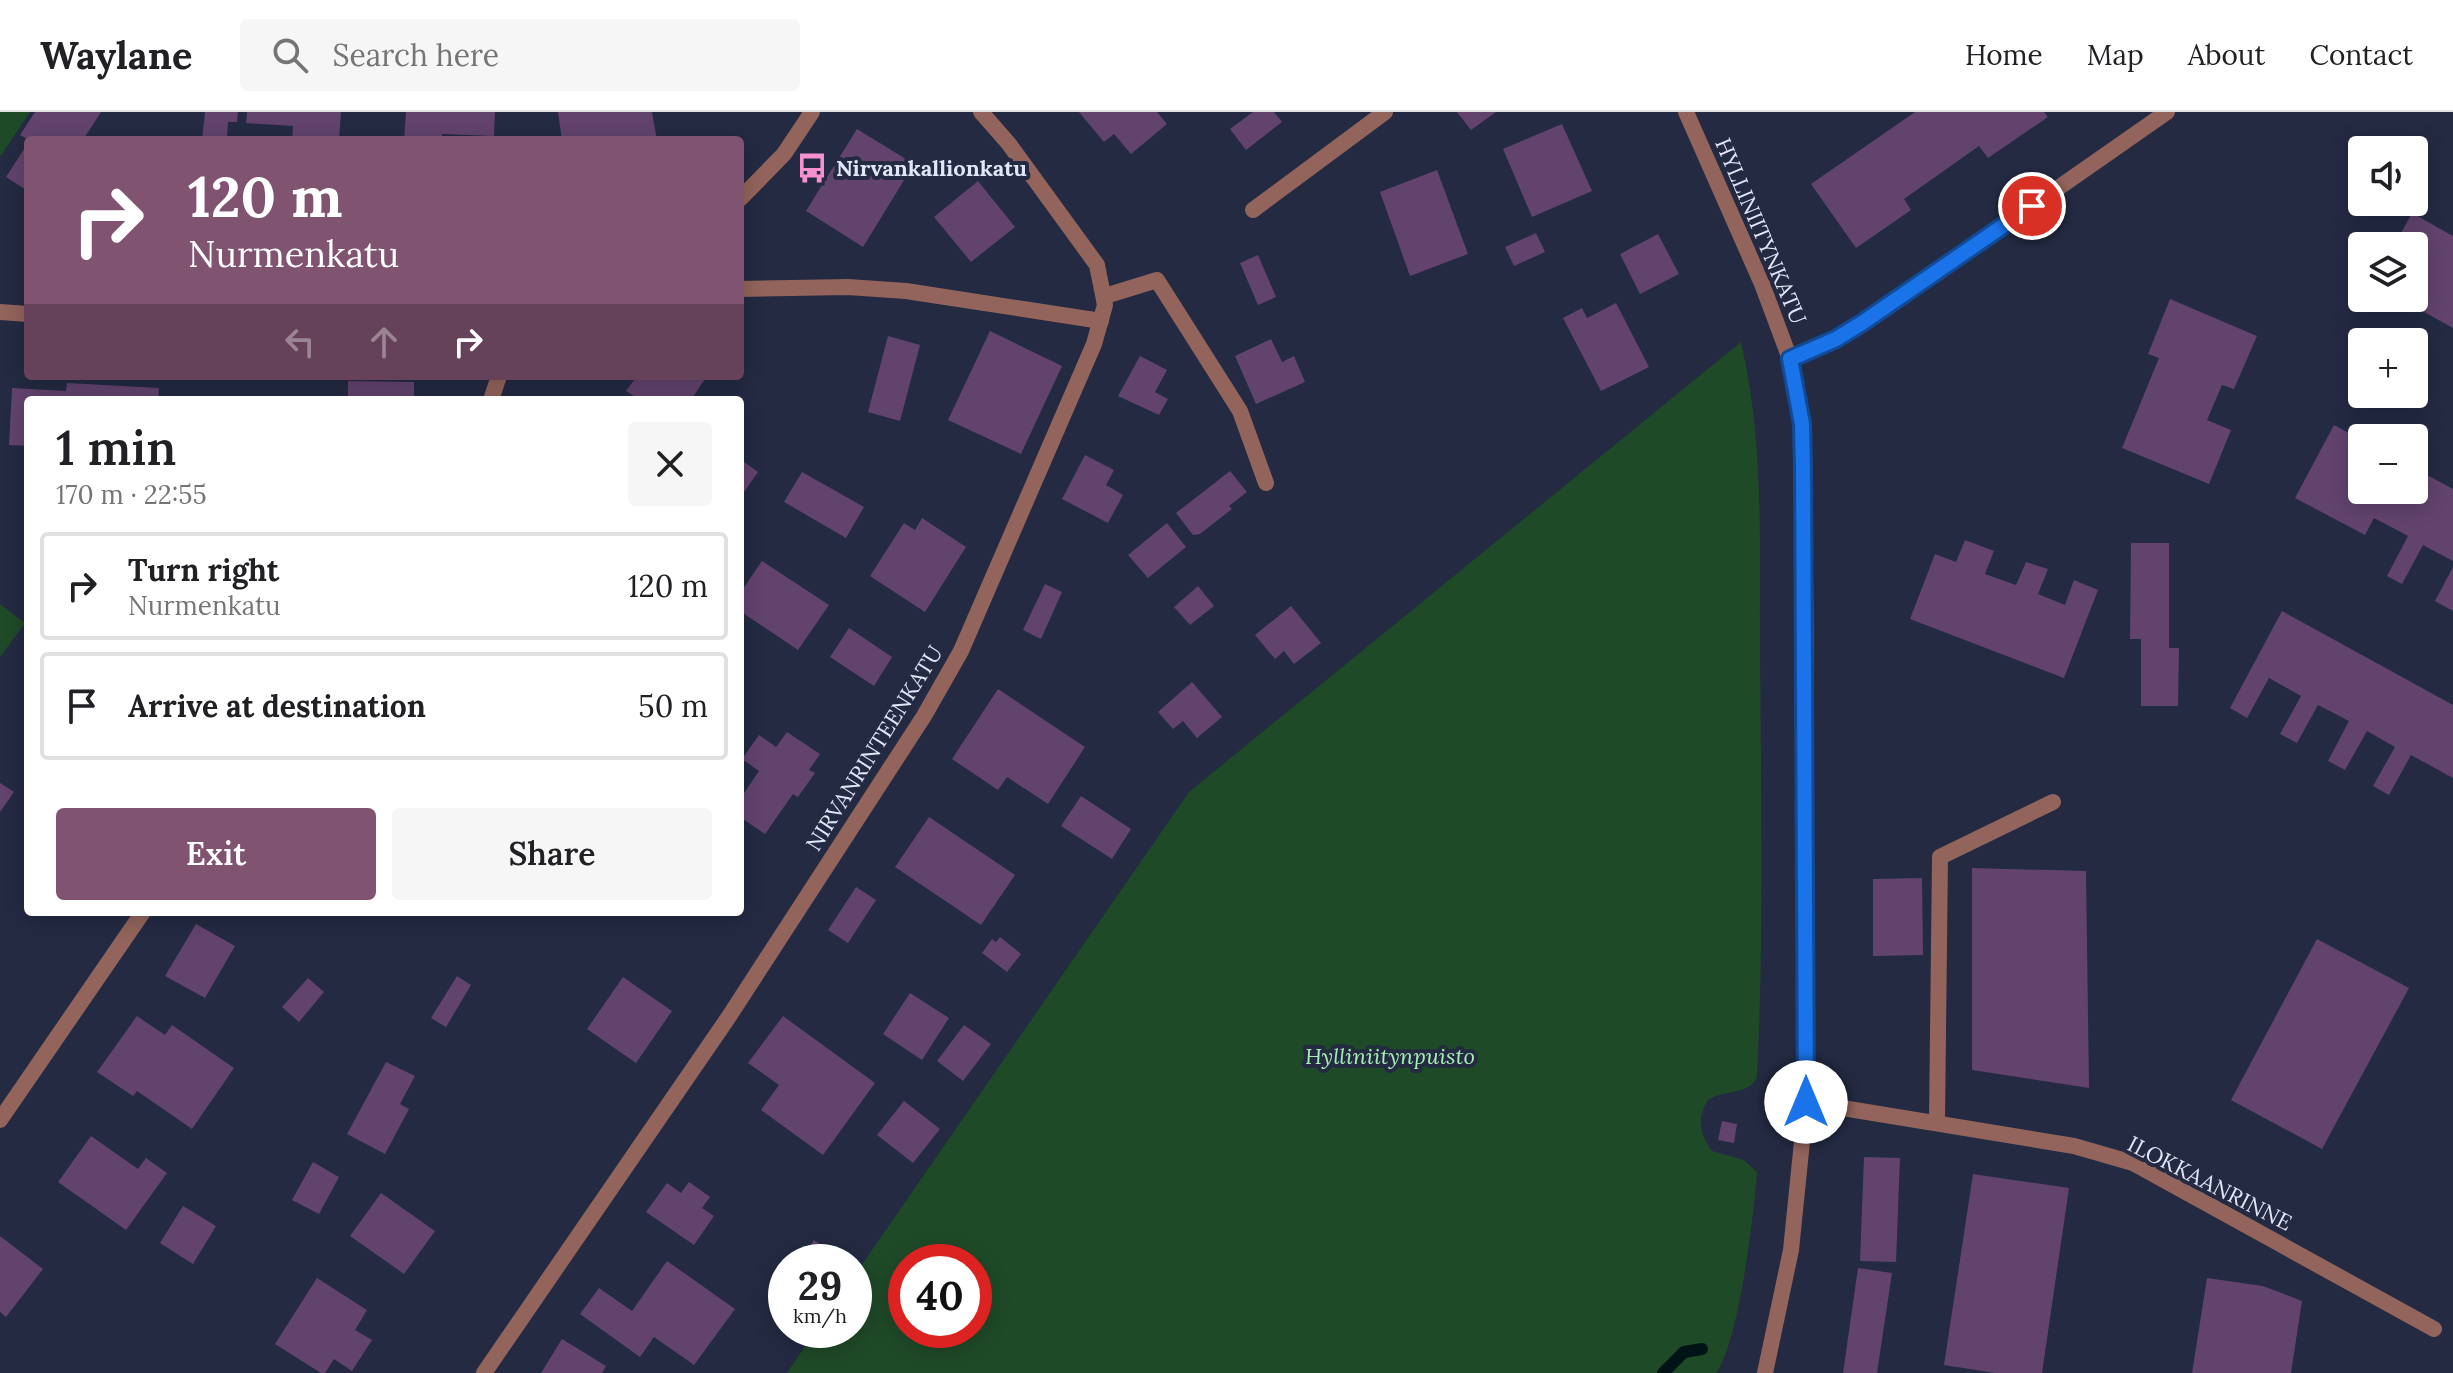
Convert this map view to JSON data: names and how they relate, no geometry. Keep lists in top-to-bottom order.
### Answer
{
  "streets": {
    "street": ["HYLLINIITYNKATU", "NIRVANRINTEENKATU", "ILOKKAANRINNE"]
  },
  "crossings": [
    ["HYLLINIITYNKATU", "ILOKKAANRINNE"]
  ],
  "parks": ["Hylliniitynpuisto"],
  "places": {
    "bus stop": ["Nirvankallionkatu"]
  },
  "page": {
    "header": "Waylane",
    "search": "Search here",
    "nav": [
      "Home",
      "Map",
      "About",
      "Contact"
    ],
    "map_buttons": ["+", "−"],
    "turn": ["120 m", "Nurmenkatu"],
    "heading": ["1 min", "170 m · 22:55"],
    "list": [
      {
        "name": "Turn right",
        "note": "Nurmenkatu",
        "value": "120 m"
      },
      {
        "name": "Arrive at destination",
        "value": "50 m"
      }
    ],
    "buttons": ["Exit", "Share"],
    "speed": "29 km/h",
    "limit": "40"
  }
}
